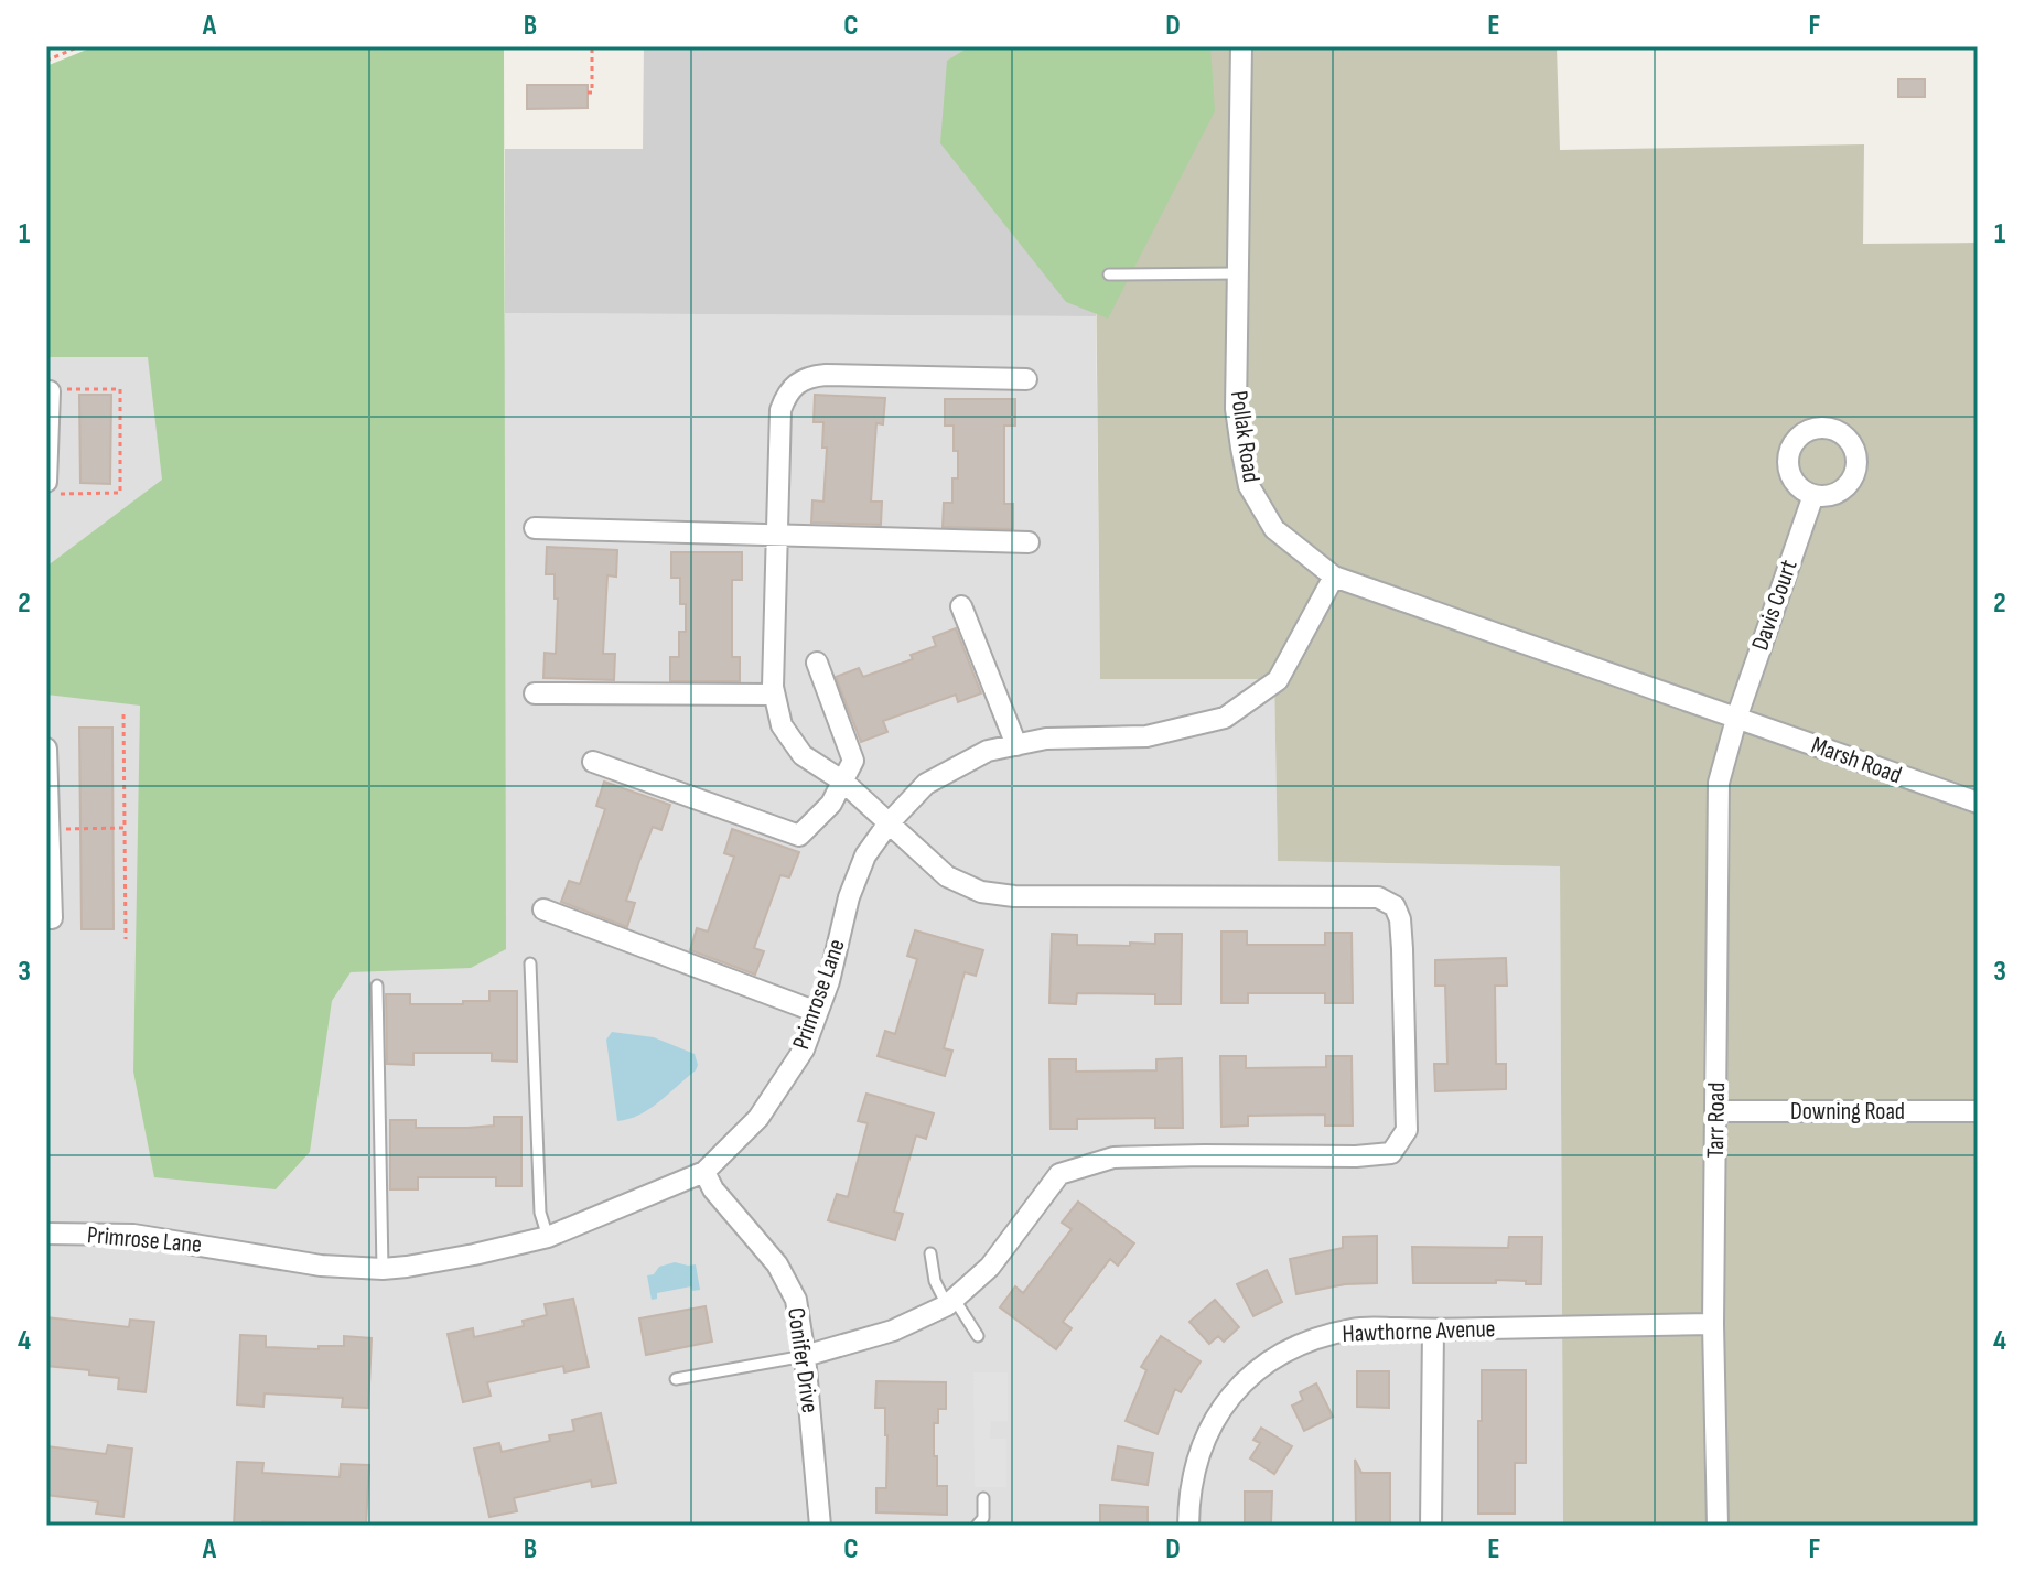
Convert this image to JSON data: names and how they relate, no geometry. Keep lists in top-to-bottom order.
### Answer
{
  "streets": {
    "street": [
      "Pollak Road",
      "Davis Court",
      "Marsh Road",
      "Primrose Lane",
      "Downing Road",
      "Tarr Road",
      "Hawthorne Avenue",
      "Conifer Drive"
    ]
  },
  "crossings": [
    ["Pollak Road", "Davis Court"],
    ["Pollak Road", "Marsh Road"],
    ["Pollak Road", "Primrose Lane"],
    ["Pollak Road", "Tarr Road"],
    ["Davis Court", "Marsh Road"],
    ["Davis Court", "Tarr Road"],
    ["Marsh Road", "Tarr Road"],
    ["Primrose Lane", "Conifer Drive"],
    ["Downing Road", "Tarr Road"],
    ["Tarr Road", "Hawthorne Avenue"]
  ],
  "grid": {
    "columns": [
      "A",
      "B",
      "C",
      "D",
      "E",
      "F"
    ],
    "rows": [
      "1",
      "2",
      "3",
      "4"
    ]
  }
}
